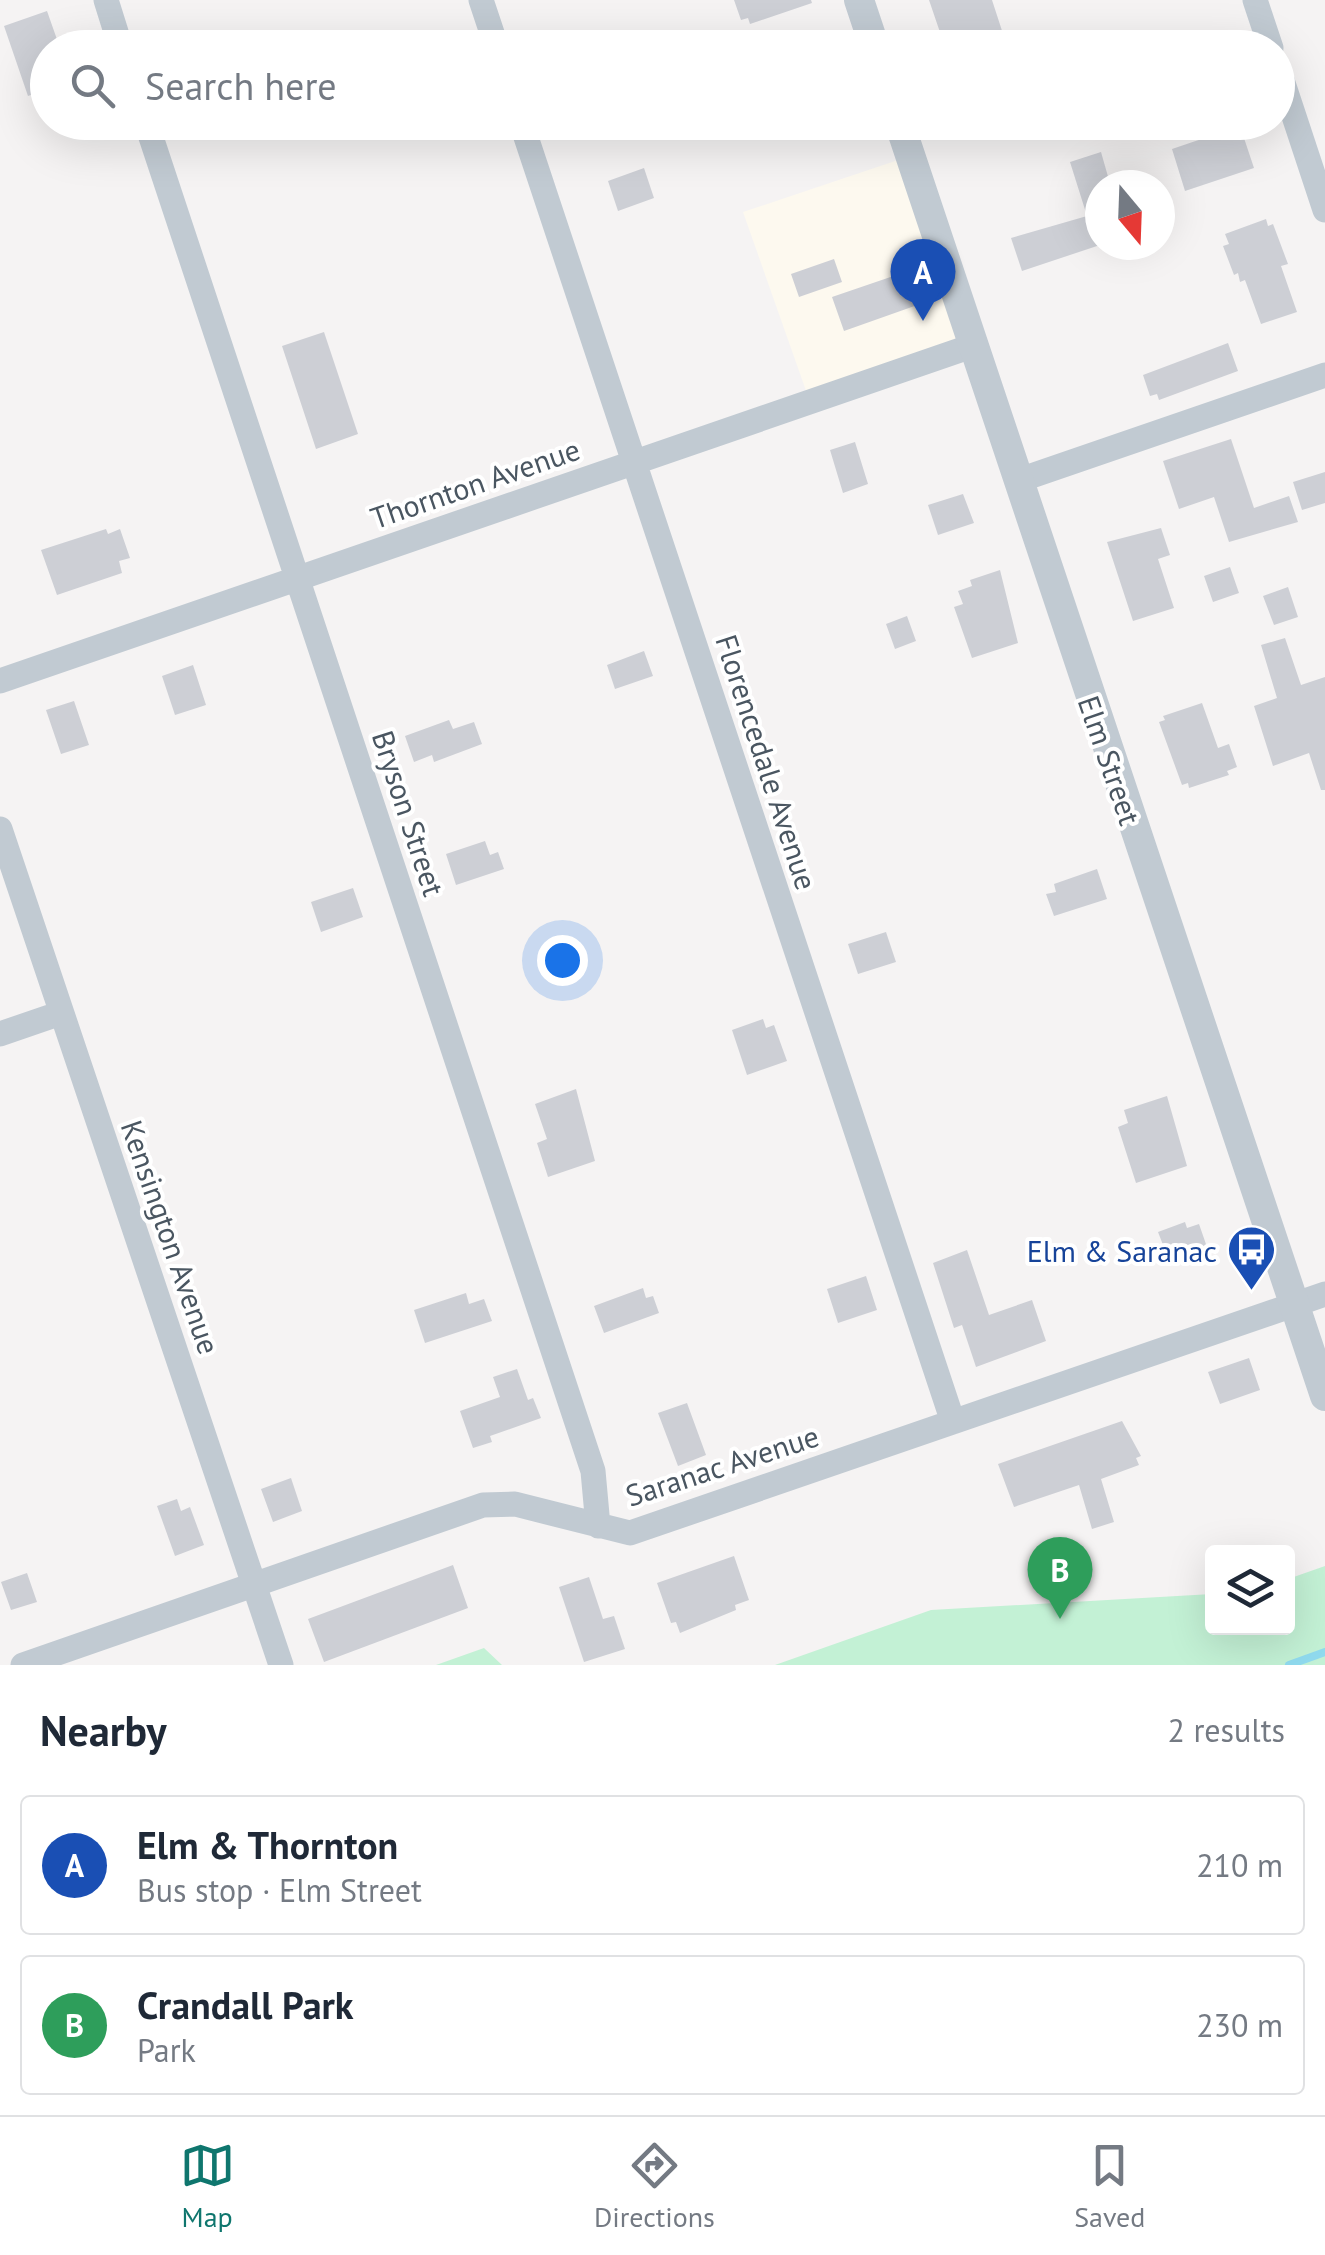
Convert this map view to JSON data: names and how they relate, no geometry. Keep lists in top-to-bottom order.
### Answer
{
  "streets": {
    "street": [
      "Thornton Avenue",
      "Elm Street",
      "Florencedale Avenue",
      "Bryson Street",
      "Kensington Avenue",
      "Saranac Avenue"
    ]
  },
  "crossings": [
    ["Thornton Avenue", "Elm Street"],
    ["Thornton Avenue", "Florencedale Avenue"],
    ["Thornton Avenue", "Bryson Street"],
    ["Elm Street", "Saranac Avenue"],
    ["Florencedale Avenue", "Saranac Avenue"],
    ["Bryson Street", "Saranac Avenue"],
    ["Kensington Avenue", "Saranac Avenue"]
  ],
  "places": {
    "bus stop": ["Elm & Saranac"]
  },
  "north": "bottom",
  "page": {
    "search": "Search here",
    "pins": ["A", "B"],
    "heading": ["Nearby", "2 results"],
    "list": [
      {
        "mark": "A",
        "name": "Elm & Thornton",
        "note": "Bus stop · Elm Street",
        "value": "210 m"
      },
      {
        "mark": "B",
        "name": "Crandall Park",
        "note": "Park",
        "value": "230 m"
      }
    ],
    "nav": ["Map", "Directions", "Saved"]
  }
}
